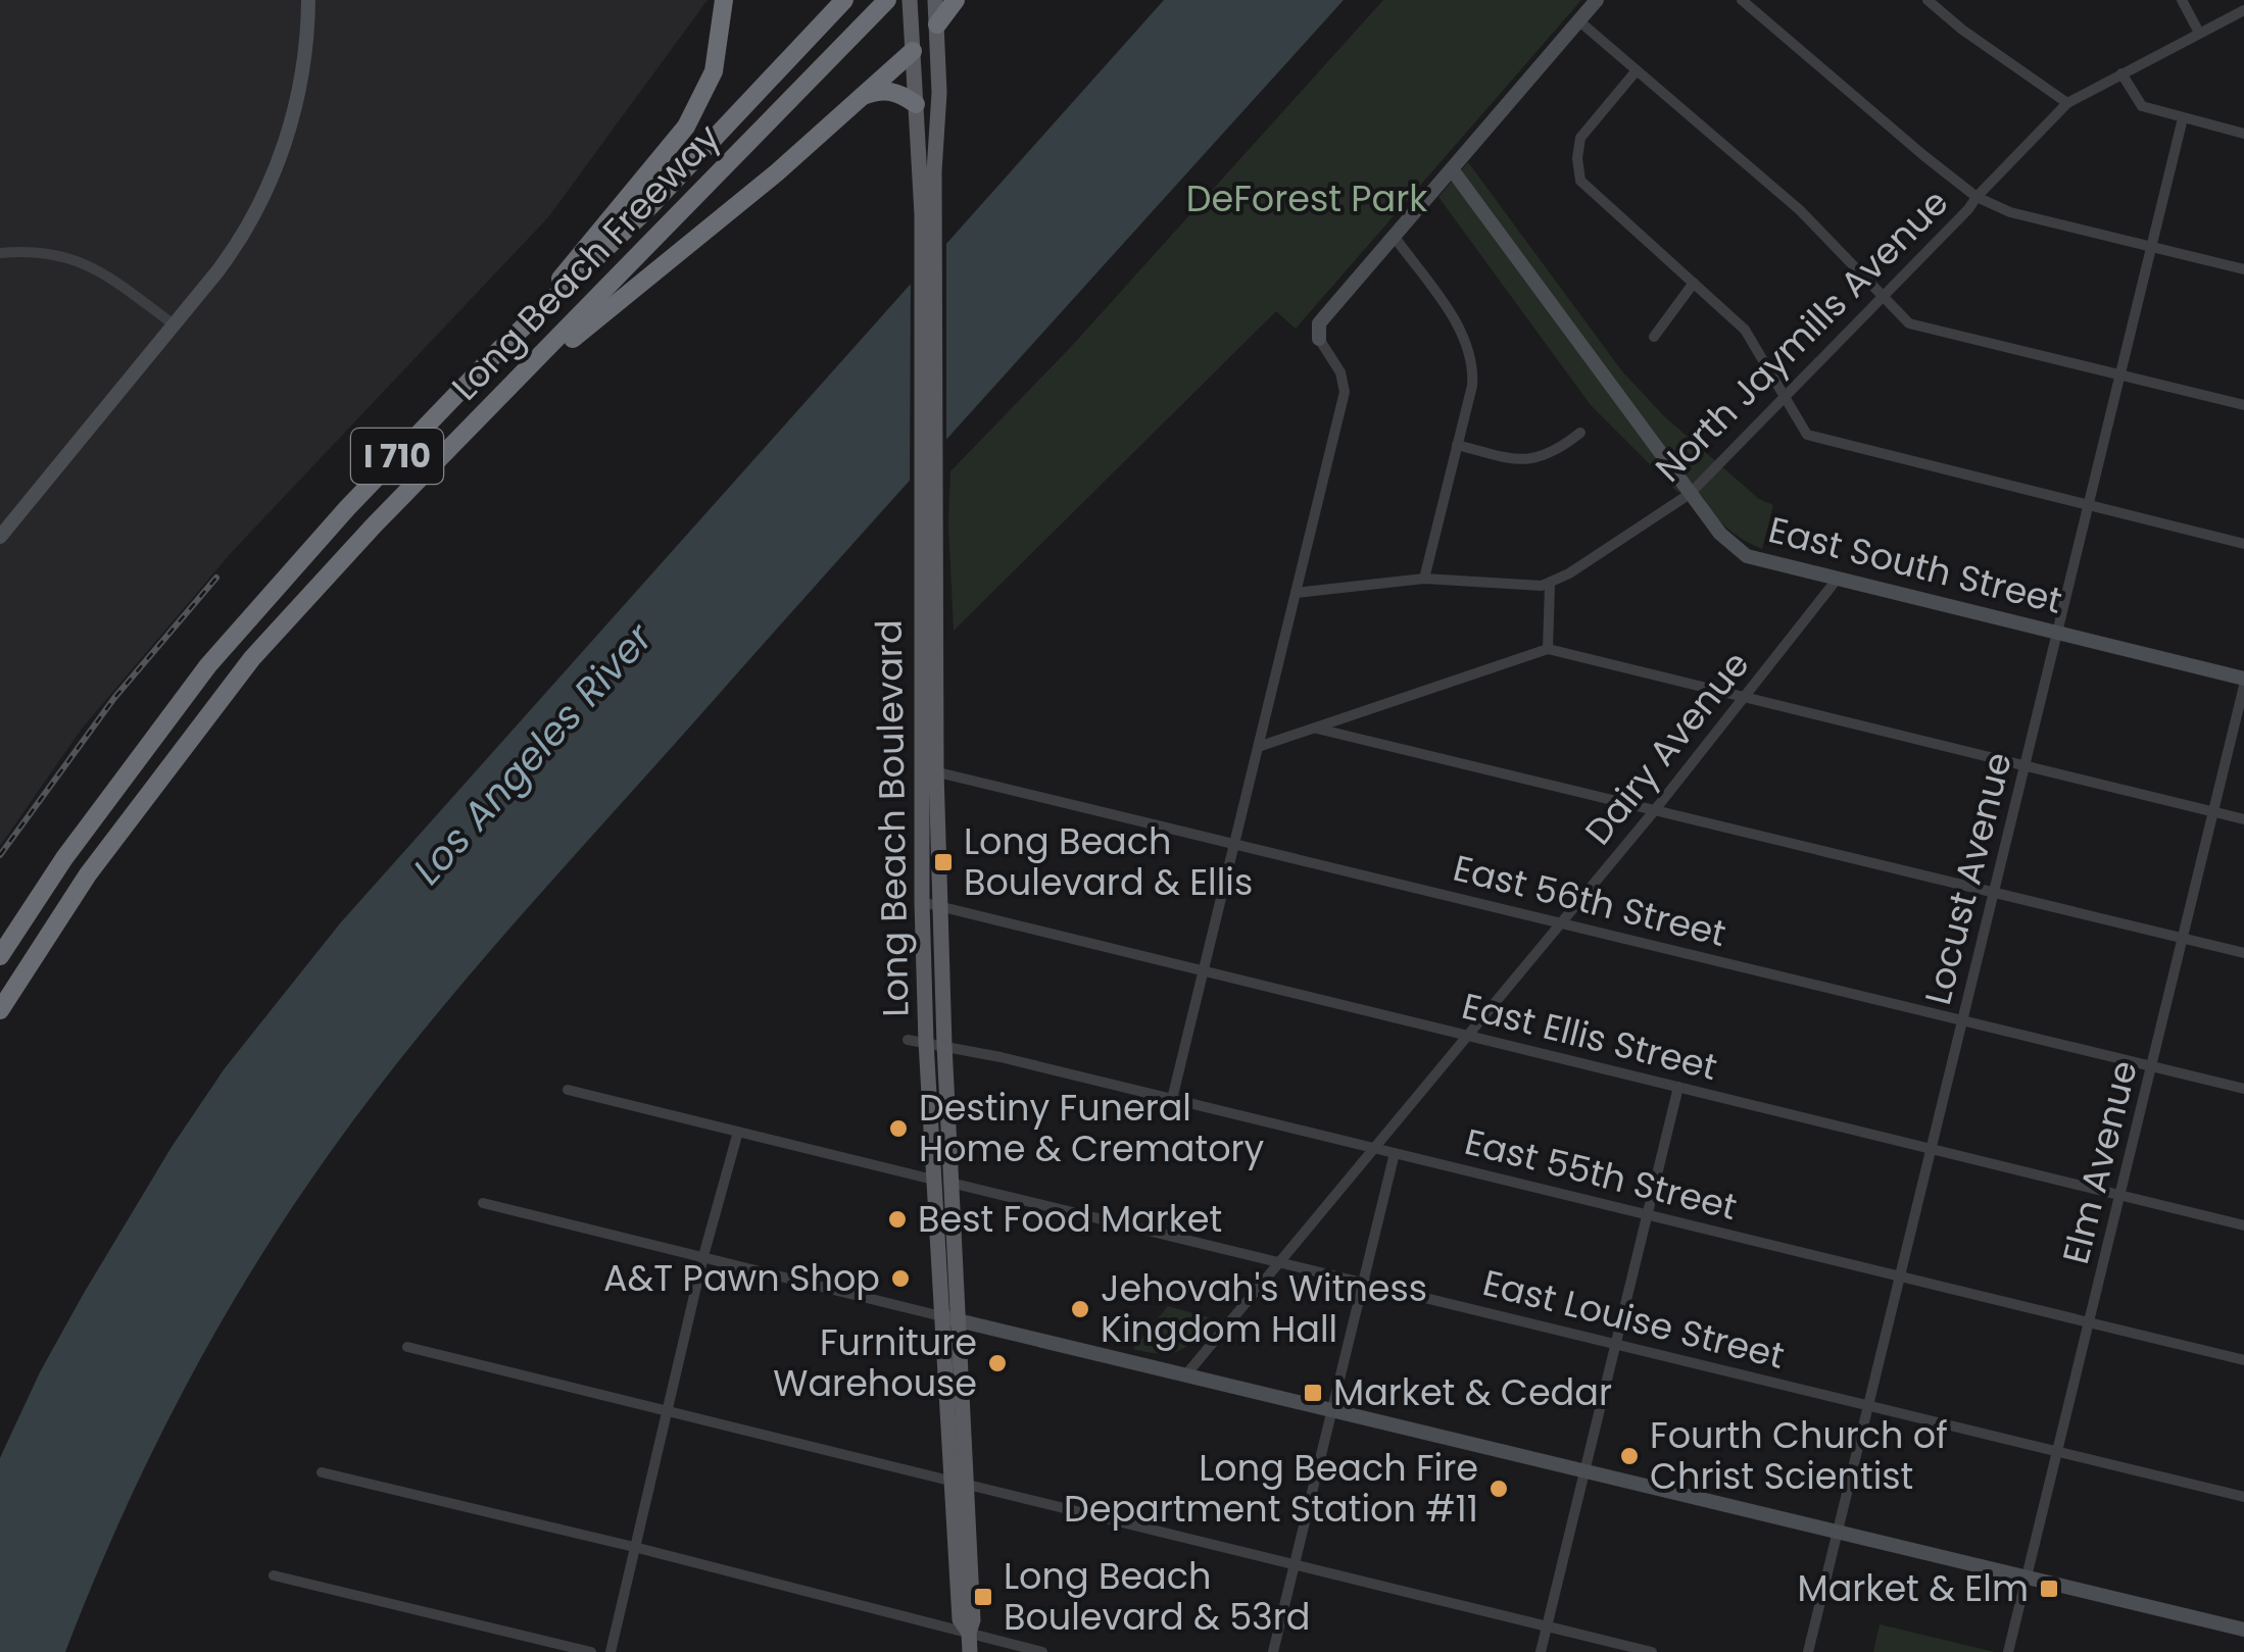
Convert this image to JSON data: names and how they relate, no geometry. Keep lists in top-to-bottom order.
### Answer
{
  "streets": {
    "highway": ["Long Beach Freeway", "I 710"],
    "main road": ["Long Beach Boulevard"],
    "street": [
      "North Jaymills Avenue",
      "East South Street",
      "Dairy Avenue",
      "Locust Avenue",
      "East 56th Street",
      "East Ellis Street",
      "Elm Avenue",
      "East 55th Street",
      "East Louise Street"
    ]
  },
  "crossings": [
    ["North Jaymills Avenue", "East South Street"],
    ["East South Street", "Dairy Avenue"],
    ["East South Street", "Locust Avenue"],
    ["East South Street", "Elm Avenue"],
    ["Dairy Avenue", "East 56th Street"],
    ["Dairy Avenue", "East Ellis Street"],
    ["Dairy Avenue", "East 55th Street"],
    ["Dairy Avenue", "East Louise Street"],
    ["Long Beach Boulevard", "East 56th Street"],
    ["Long Beach Boulevard", "East Ellis Street"],
    ["Long Beach Boulevard", "East 55th Street"],
    ["Long Beach Boulevard", "East Louise Street"],
    ["Locust Avenue", "East 56th Street"],
    ["Locust Avenue", "East Ellis Street"],
    ["Locust Avenue", "East 55th Street"],
    ["Locust Avenue", "East Louise Street"],
    ["East 56th Street", "Elm Avenue"],
    ["East Ellis Street", "Elm Avenue"],
    ["Elm Avenue", "East 55th Street"],
    ["Elm Avenue", "East Louise Street"]
  ],
  "water": ["Los Angeles River"],
  "parks": ["DeForest Park"],
  "places": {
    "transit": [
      "Long Beach Boulevard & Ellis",
      "Market & Cedar",
      "Market & Elm",
      "Long Beach Boulevard & 53rd"
    ],
    "other": [
      "Destiny Funeral Home & Crematory",
      "Best Food Market",
      "A&T Pawn Shop",
      "Jehovah's Witness Kingdom Hall",
      "Furniture Warehouse",
      "Fourth Church of Christ Scientist",
      "Long Beach Fire Department Station #11"
    ]
  }
}
